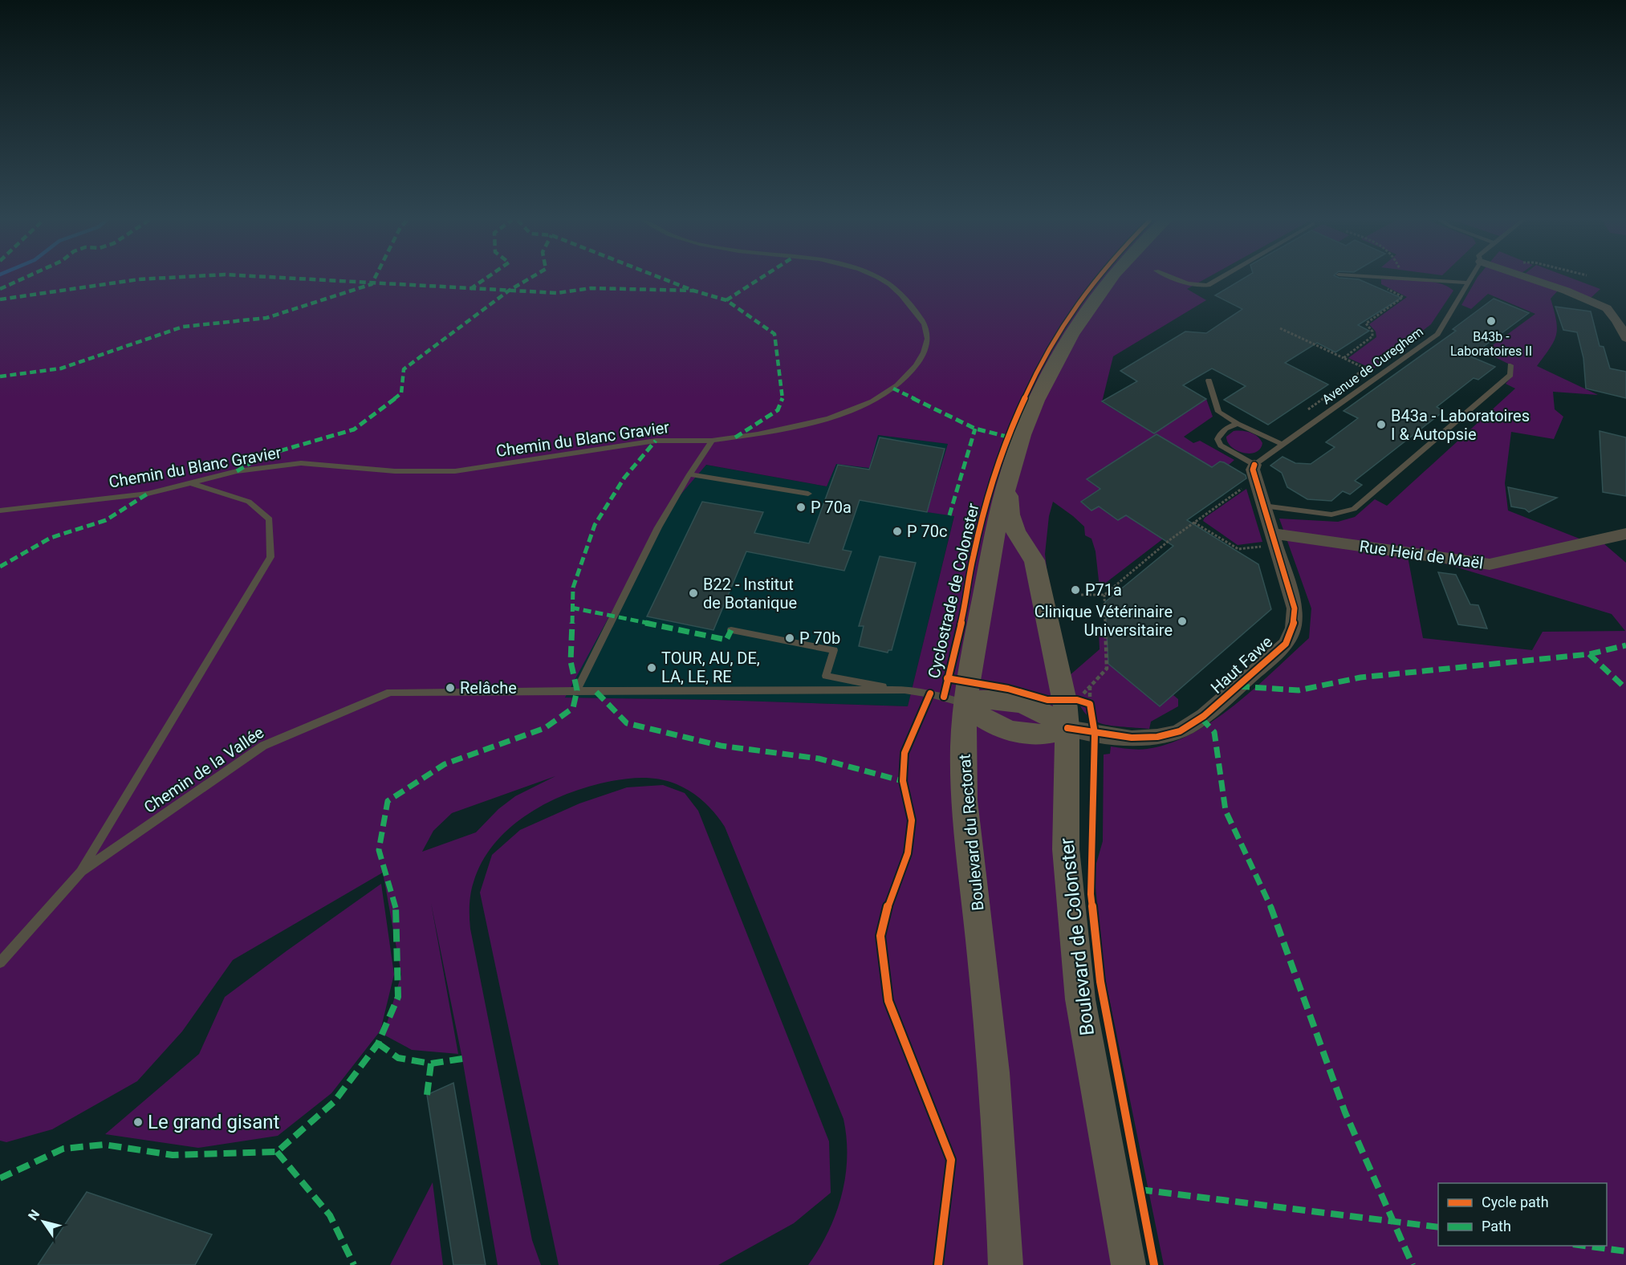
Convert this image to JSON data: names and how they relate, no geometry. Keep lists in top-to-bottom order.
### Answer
{
  "streets": {
    "main road": ["Boulevard du Rectorat", "Boulevard de Colonster"],
    "street": ["Rue Heid de Maël", "Haut Fawe"],
    "lane": ["Avenue de Cureghem", "Chemin du Blanc Gravier", "Chemin de la Vallée"],
    "cycle path": ["Cyclostrade de Colonster"]
  },
  "crossings": [
    ["Avenue de Cureghem", "Haut Fawe"],
    ["Rue Heid de Maël", "Haut Fawe"],
    ["Haut Fawe", "Boulevard de Colonster"],
    ["Boulevard du Rectorat", "Boulevard de Colonster"]
  ],
  "places": [
    "B43b - Laboratoires II",
    "B43a - Laboratoires I & Autopsie",
    "P 70a",
    "P 70c",
    "P71a",
    "B22 - Institut de Botanique",
    "Clinique Vétérinaire Universitaire",
    "P 70b",
    "TOUR, AU, DE, LA, LE, RE",
    "Relâche",
    "Le grand gisant"
  ],
  "legend": ["Cycle path", "Path"],
  "north": "top left"
}
